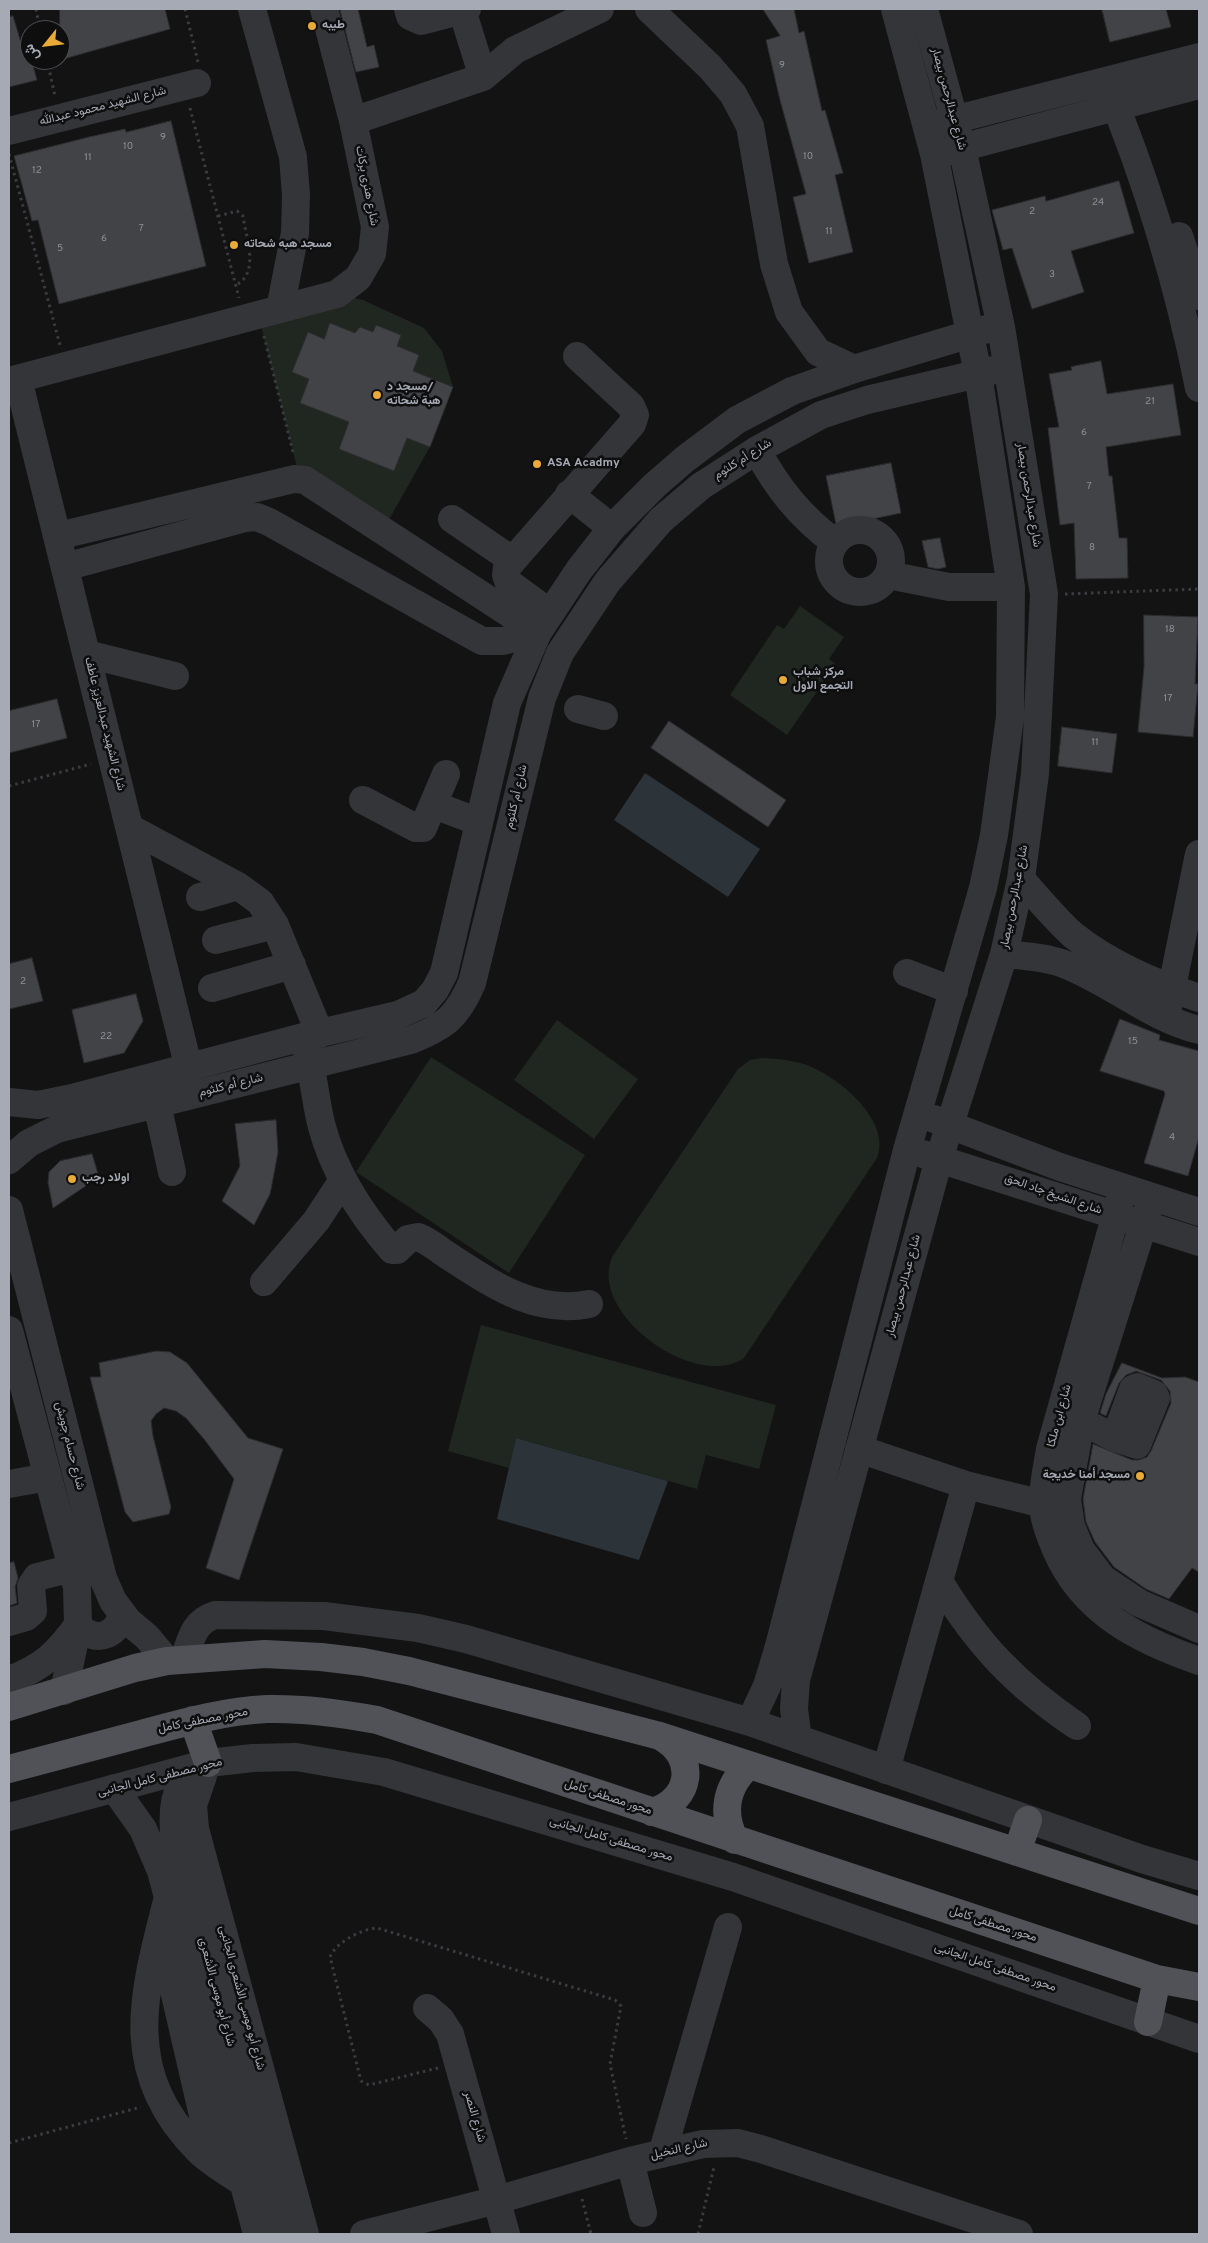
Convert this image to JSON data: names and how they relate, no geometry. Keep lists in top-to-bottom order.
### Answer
{
  "streets": {
    "main road": ["محور مصطفى كامل"],
    "street": [
      "شارع عبدالرحمن بيصار",
      "شارع الشهيد محمود عبدالله",
      "شارع هنرى بركات",
      "شارع أم كلثوم",
      "شارع الشهيد عبدالعزيز عاطف",
      "شارع الشيخ جاد الحق",
      "شارع ابن ملكا",
      "شارع حسام جويش",
      "محور مصطفى كامل الجانبى",
      "شارع أبو موسى الأشعرى",
      "شارع أبو موسى الأشعرى الجانبى",
      "شارع النصر",
      "شارع النخيل"
    ]
  },
  "crossings": [
    ["شارع عبدالرحمن بيصار", "شارع أم كلثوم"],
    ["شارع عبدالرحمن بيصار", "شارع الشيخ جاد الحق"],
    ["شارع هنرى بركات", "شارع الشهيد عبدالعزيز عاطف"],
    ["شارع الشيخ جاد الحق", "شارع ابن ملكا"],
    ["محور مصطفى كامل الجانبى", "شارع أبو موسى الأشعرى"],
    ["محور مصطفى كامل الجانبى", "شارع أبو موسى الأشعرى الجانبى"],
    ["شارع أبو موسى الأشعرى", "شارع أبو موسى الأشعرى الجانبى"],
    ["شارع النصر", "شارع النخيل"]
  ],
  "places": [
    "طيبه",
    "مسجد هبه شحاته",
    "مسجد د/ هبة شحاته",
    "ASA Acadmy",
    "مركز شباب التجمع الاول",
    "اولاد رجب",
    "مسجد أمنا خديجة"
  ],
  "house_numbers": [
    "9",
    "9",
    "10",
    "10",
    "11",
    "12",
    "24",
    "2",
    "7",
    "11",
    "6",
    "5",
    "3",
    "21",
    "6",
    "7",
    "8",
    "18",
    "17",
    "17",
    "11",
    "2",
    "22",
    "15",
    "4"
  ],
  "north": "bottom left"
}
